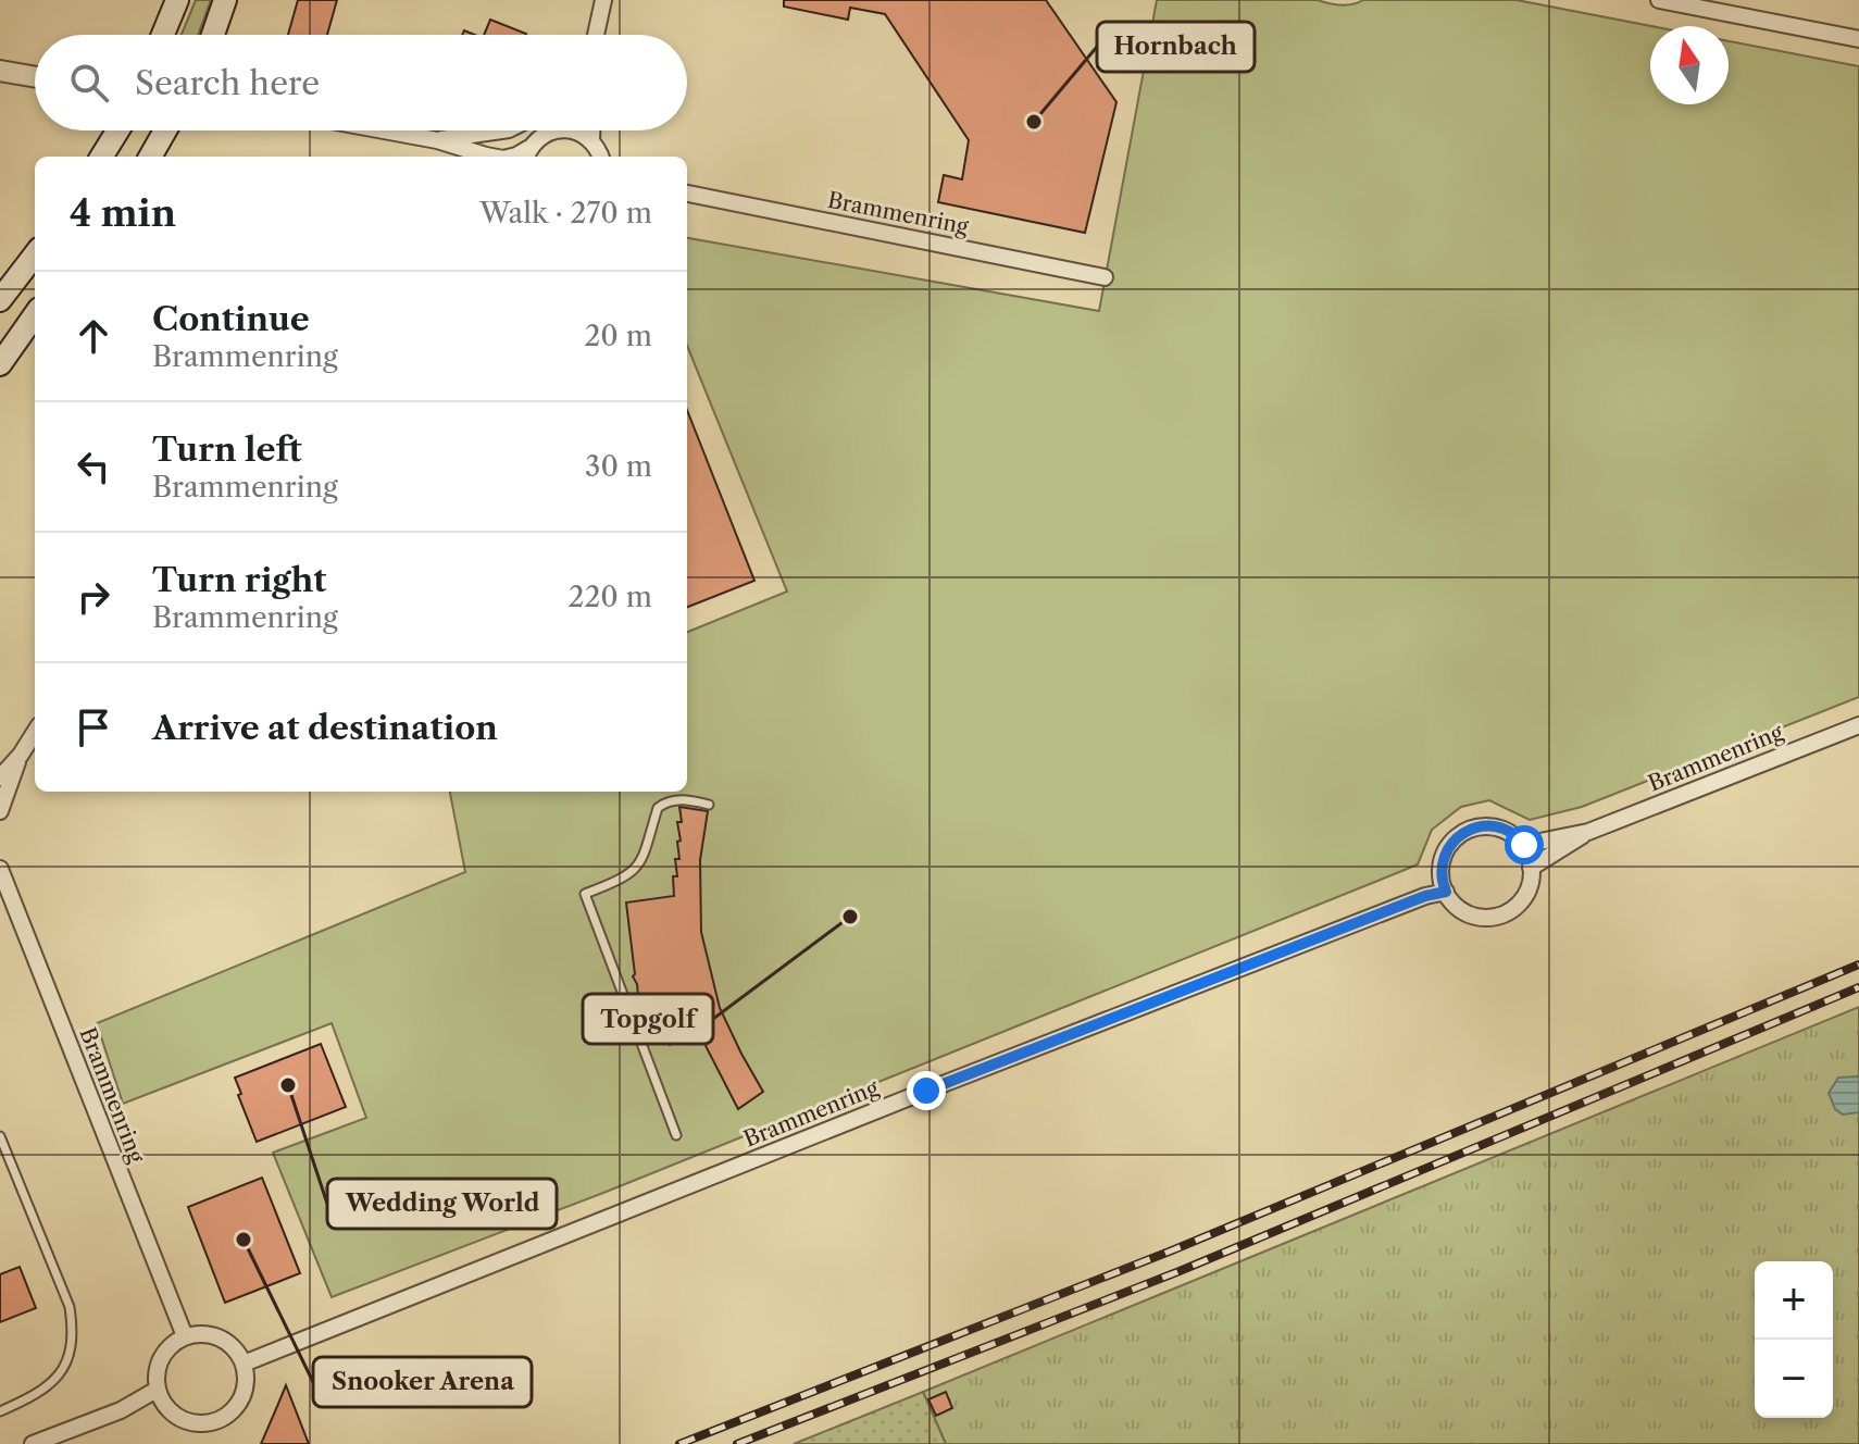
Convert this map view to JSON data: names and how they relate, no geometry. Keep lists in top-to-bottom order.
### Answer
{
  "streets": {
    "street": ["Brammenring"]
  },
  "places": [
    "Hornbach",
    "Topgolf",
    "Wedding World",
    "Snooker Arena"
  ],
  "north": "top",
  "page": {
    "search": "Search here",
    "heading": ["4 min", "Walk · 270 m"],
    "list": [
      ["Continue", "Brammenring", "20 m"],
      ["Turn left", "Brammenring", "30 m"],
      ["Turn right", "Brammenring", "220 m"],
      "Arrive at destination"
    ],
    "map_buttons": ["+", "−"]
  }
}
